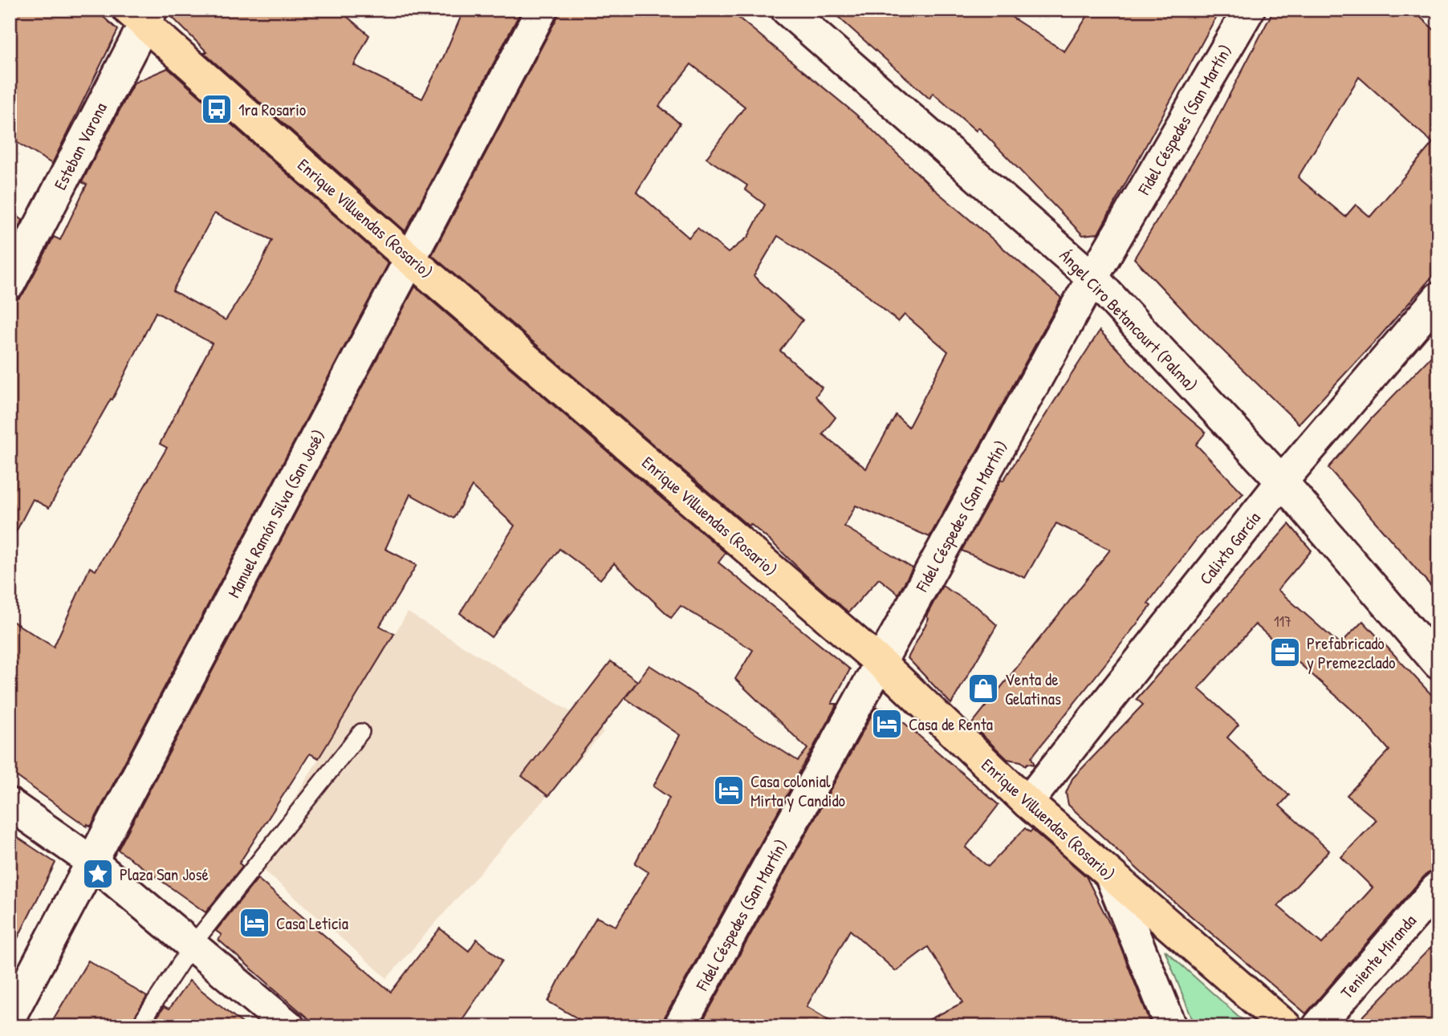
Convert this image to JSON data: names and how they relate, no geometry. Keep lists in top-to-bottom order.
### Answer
{
  "streets": {
    "main road": ["Enrique Villuendas (Rosario)"],
    "street": [
      "Fidel Céspedes (San Martín)",
      "Esteban Varona",
      "Ángel Ciro Betancourt (Palma)",
      "Manuel Ramón Silva (San José)",
      "Calixto García",
      "Teniente Miranda"
    ]
  },
  "crossings": [
    ["Fidel Céspedes (San Martín)", "Enrique Villuendas (Rosario)"],
    ["Fidel Céspedes (San Martín)", "Ángel Ciro Betancourt (Palma)"],
    ["Esteban Varona", "Enrique Villuendas (Rosario)"],
    ["Enrique Villuendas (Rosario)", "Manuel Ramón Silva (San José)"],
    ["Enrique Villuendas (Rosario)", "Calixto García"],
    ["Ángel Ciro Betancourt (Palma)", "Calixto García"]
  ],
  "places": {
    "bus stop": ["1ra Rosario"],
    "office": ["Prefabricado y Premezclado"],
    "shop": ["Venta de Gelatinas"],
    "hotel": ["Casa de Renta", "Casa colonial Mirta y Candido", "Casa Leticia"],
    "place": ["Plaza San José"]
  },
  "house_numbers": ["117"]
}
